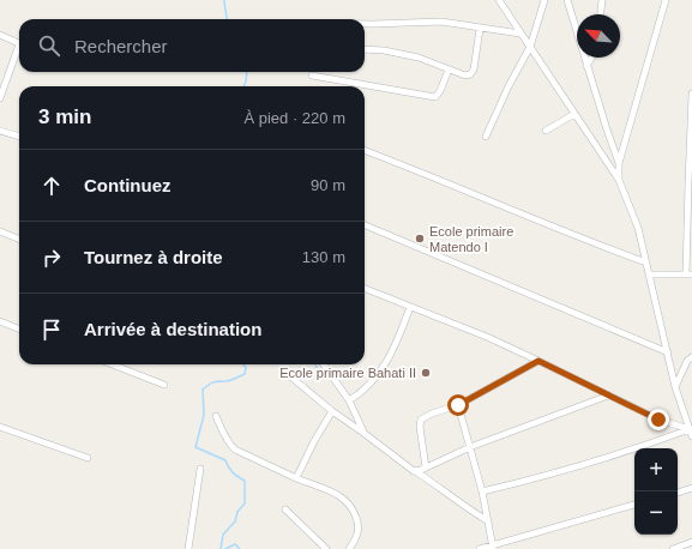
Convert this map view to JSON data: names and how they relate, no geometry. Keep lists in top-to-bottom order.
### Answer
{
  "places": ["Ecole primaire Matendo I", "Ecole primaire Bahati II"],
  "north": "top left",
  "page": {
    "search": "Rechercher",
    "heading": ["3 min", "À pied · 220 m"],
    "list": [
      ["Continuez", "90 m"],
      ["Tournez à droite", "130 m"],
      "Arrivée à destination"
    ],
    "map_buttons": ["+", "−"]
  }
}
